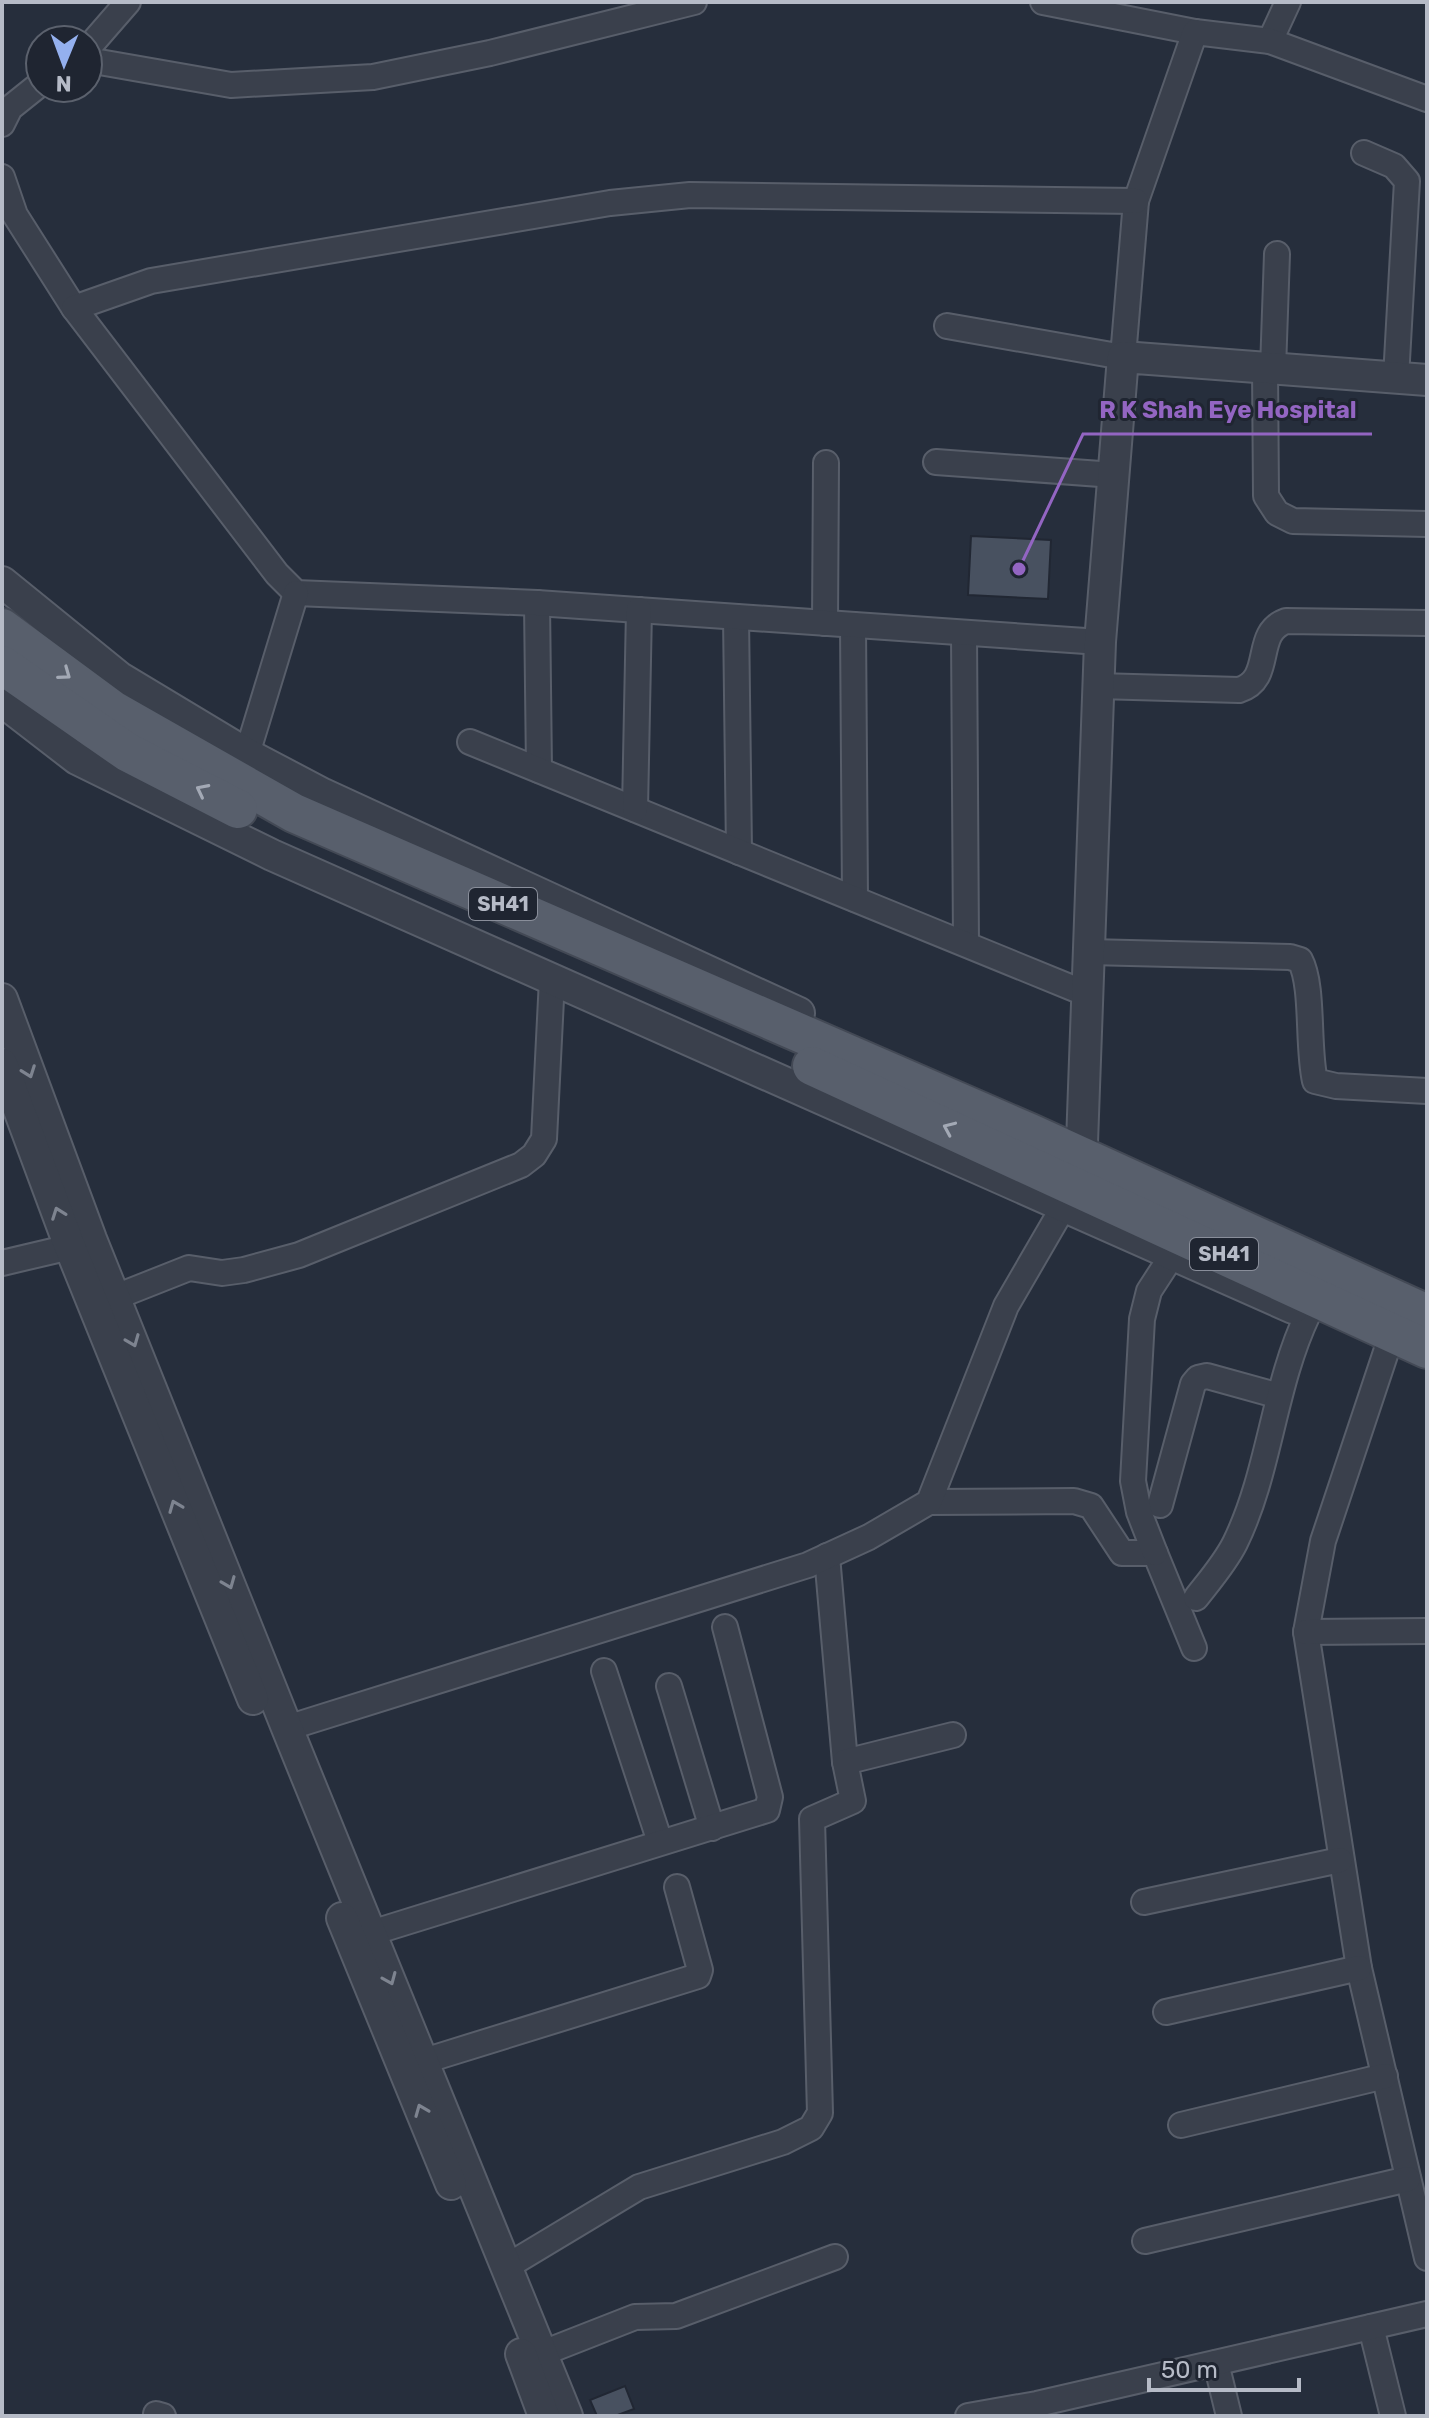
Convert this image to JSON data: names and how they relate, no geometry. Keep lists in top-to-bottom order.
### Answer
{
  "streets": {
    "main road": ["SH41"]
  },
  "places": ["R K Shah Eye Hospital"],
  "scale_bar": "50 m",
  "north": "bottom"
}
